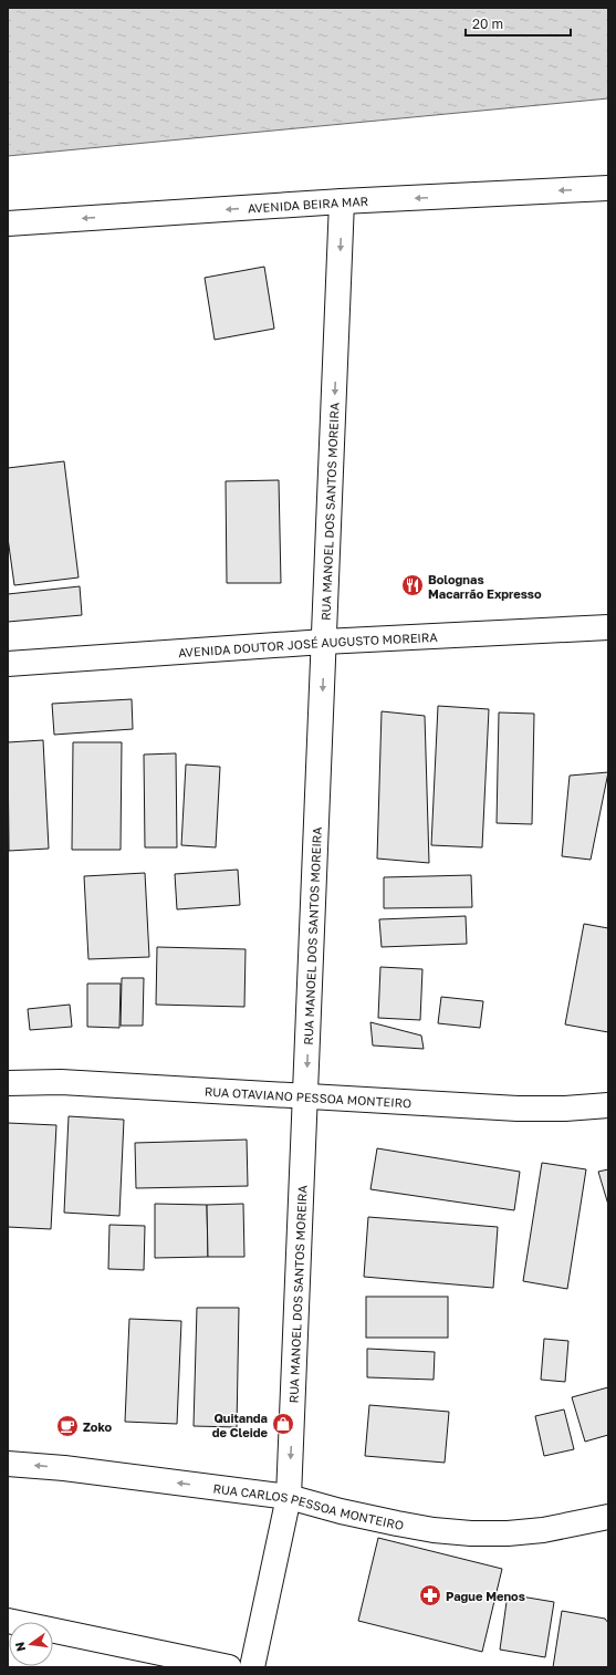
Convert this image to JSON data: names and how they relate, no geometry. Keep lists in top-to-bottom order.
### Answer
{
  "streets": {
    "street": [
      "AVENIDA BEIRA MAR",
      "RUA MANOEL DOS SANTOS MOREIRA",
      "AVENIDA DOUTOR JOSÉ AUGUSTO MOREIRA",
      "RUA OTAVIANO PESSOA MONTEIRO",
      "RUA CARLOS PESSOA MONTEIRO"
    ]
  },
  "crossings": [
    ["AVENIDA BEIRA MAR", "RUA MANOEL DOS SANTOS MOREIRA"],
    ["RUA MANOEL DOS SANTOS MOREIRA", "AVENIDA DOUTOR JOSÉ AUGUSTO MOREIRA"],
    ["RUA MANOEL DOS SANTOS MOREIRA", "RUA OTAVIANO PESSOA MONTEIRO"],
    ["RUA MANOEL DOS SANTOS MOREIRA", "RUA CARLOS PESSOA MONTEIRO"]
  ],
  "one_way": ["AVENIDA BEIRA MAR", "RUA MANOEL DOS SANTOS MOREIRA"],
  "places": {
    "restaurant": ["Bolognas Macarrão Expresso"],
    "shop": ["Quitanda de Cleide"],
    "cafe": ["Zoko"],
    "pharmacy": ["Pague Menos"]
  },
  "scale_bar": "20 m",
  "north": "left"
}
